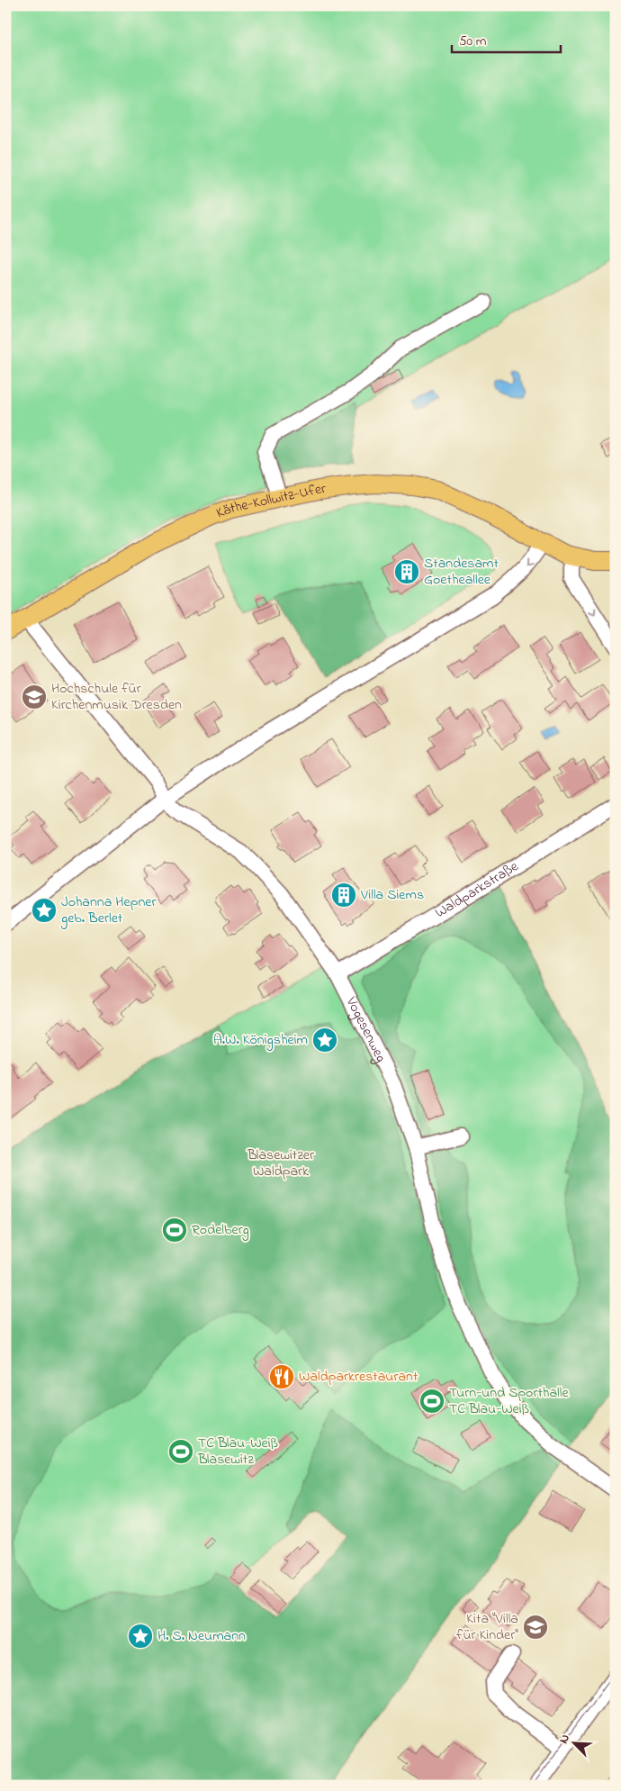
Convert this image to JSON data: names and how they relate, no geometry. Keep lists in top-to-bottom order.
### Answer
{
  "streets": {
    "main road": ["Käthe-Kollwitz-Ufer"],
    "street": ["Waldparkstraße", "Vogesenweg"]
  },
  "crossings": [
    ["Käthe-Kollwitz-Ufer", "Vogesenweg"],
    ["Waldparkstraße", "Vogesenweg"]
  ],
  "parks": ["Blasewitzer Waldpark"],
  "places": {
    "building": ["Standesamt Goetheallee", "Villa Siems"],
    "school or university": ["Hochschule für Kirchenmusik Dresden", "Kita \"Villa für Kinder\""],
    "place": ["Johanna Hepner geb. Berlet", "A.W. Königsheim", "H. S. Neumann"],
    "sports": ["Rodelberg", "Turn-und Sporthalle TC Blau-Weiß", "TC Blau-Weiß Blasewitz"],
    "restaurant": ["Waldparkrestaurant"]
  },
  "scale_bar": "50 m",
  "north": "top left"
}
